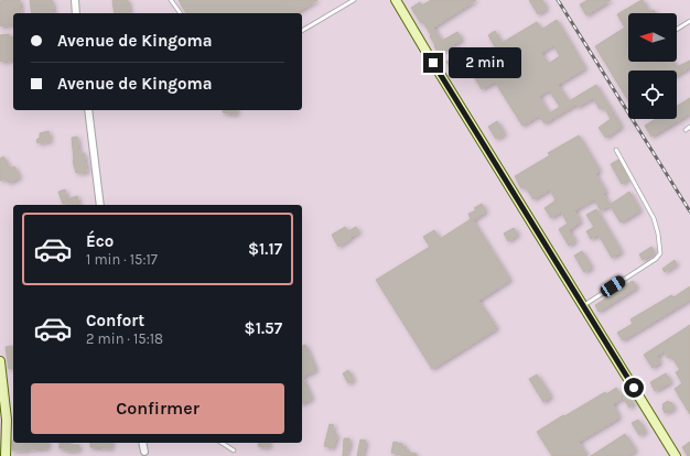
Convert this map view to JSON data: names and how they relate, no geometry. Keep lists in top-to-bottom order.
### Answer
{
  "north": "left",
  "page": {
    "banner": ["Avenue de Kingoma", "Avenue de Kingoma"],
    "bubble": "2 min",
    "list": [
      {
        "name": "Éco",
        "note": "1 min · 15:17",
        "value": "$1.17"
      },
      {
        "name": "Confort",
        "note": "2 min · 15:18",
        "value": "$1.57"
      }
    ],
    "buttons": "Confirmer"
  }
}
